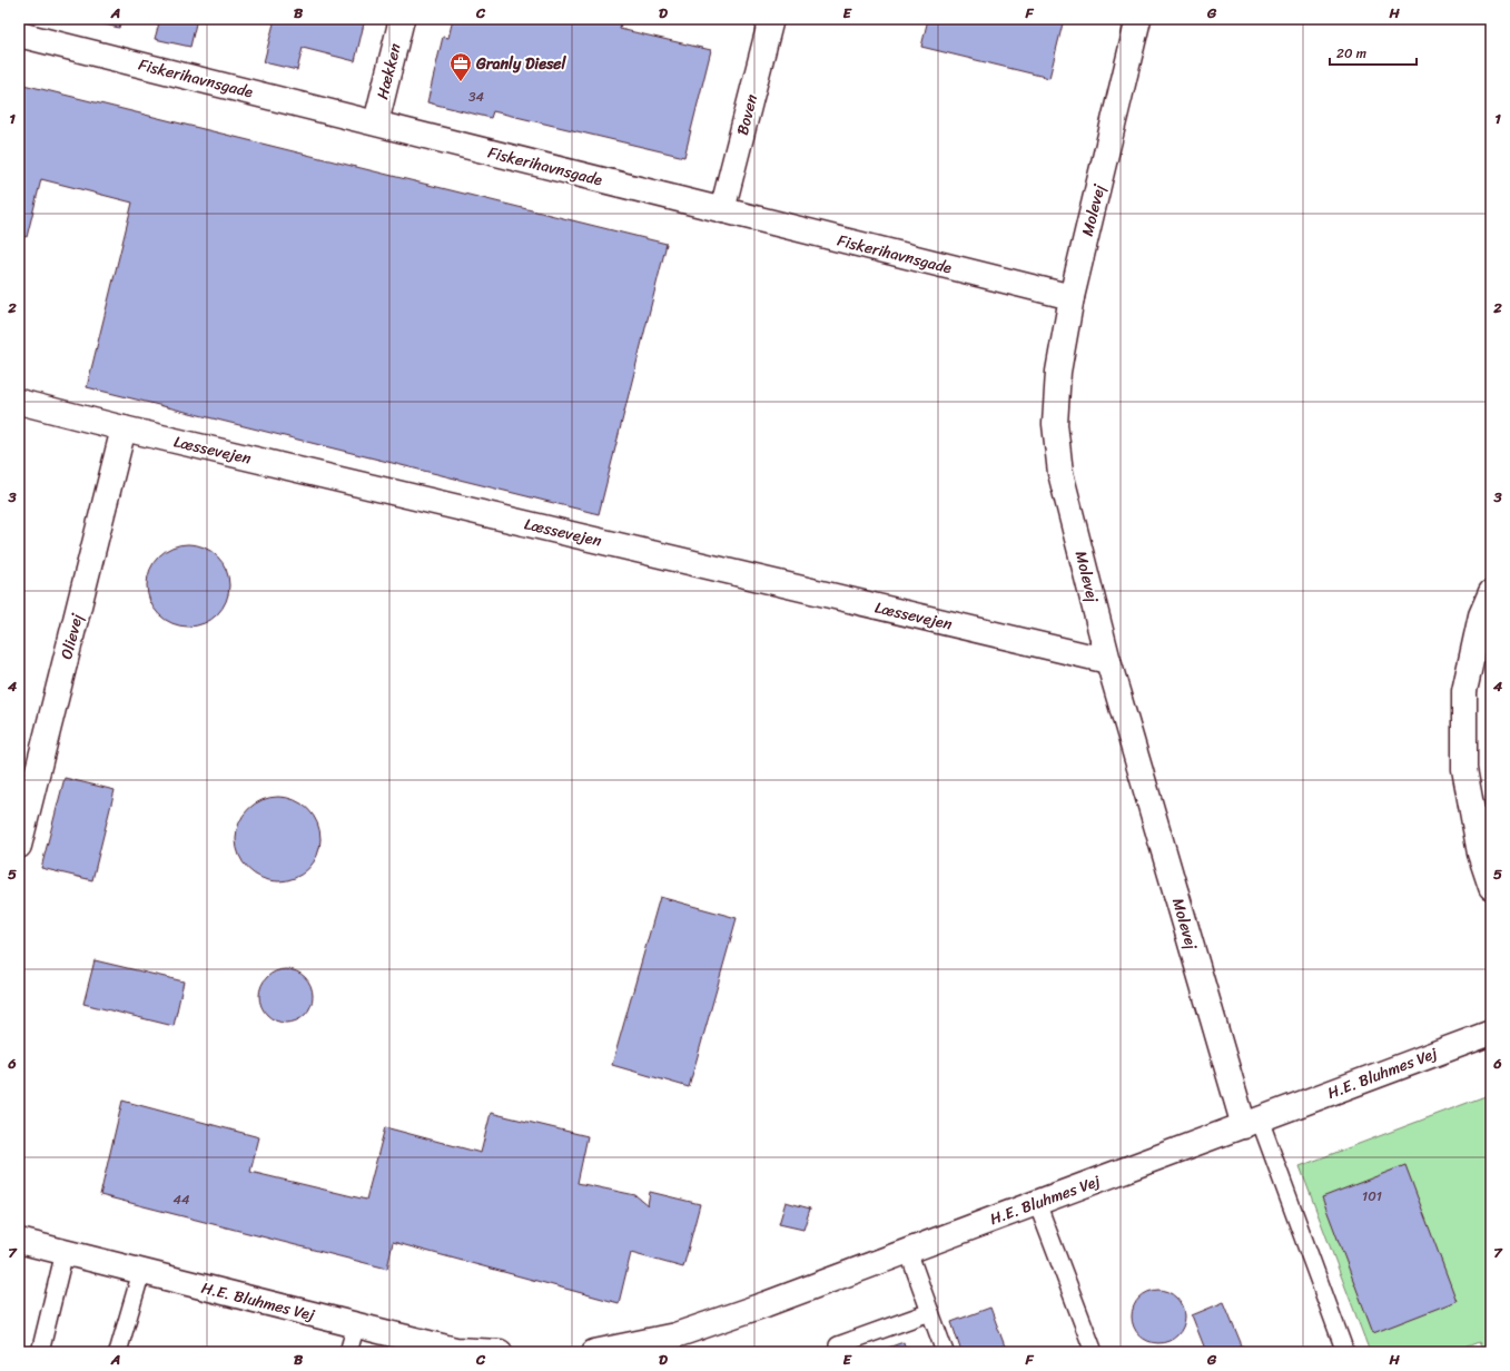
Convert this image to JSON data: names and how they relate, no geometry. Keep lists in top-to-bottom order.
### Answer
{
  "streets": {
    "street": [
      "Hækken",
      "Fiskerihavnsgade",
      "Boven",
      "Molevej",
      "Læssevejen",
      "Olievej",
      "H.E. Bluhmes Vej"
    ]
  },
  "crossings": [
    ["Hækken", "Fiskerihavnsgade"],
    ["Fiskerihavnsgade", "Boven"],
    ["Fiskerihavnsgade", "Molevej"],
    ["Molevej", "Læssevejen"],
    ["Molevej", "H.E. Bluhmes Vej"],
    ["Læssevejen", "Olievej"]
  ],
  "places": {
    "office": ["Granly Diesel"]
  },
  "house_numbers": ["34", "101", "44"],
  "scale_bar": "20 m",
  "grid": {
    "columns": [
      "A",
      "B",
      "C",
      "D",
      "E",
      "F",
      "G",
      "H"
    ],
    "rows": [
      "1",
      "2",
      "3",
      "4",
      "5",
      "6",
      "7"
    ]
  }
}
